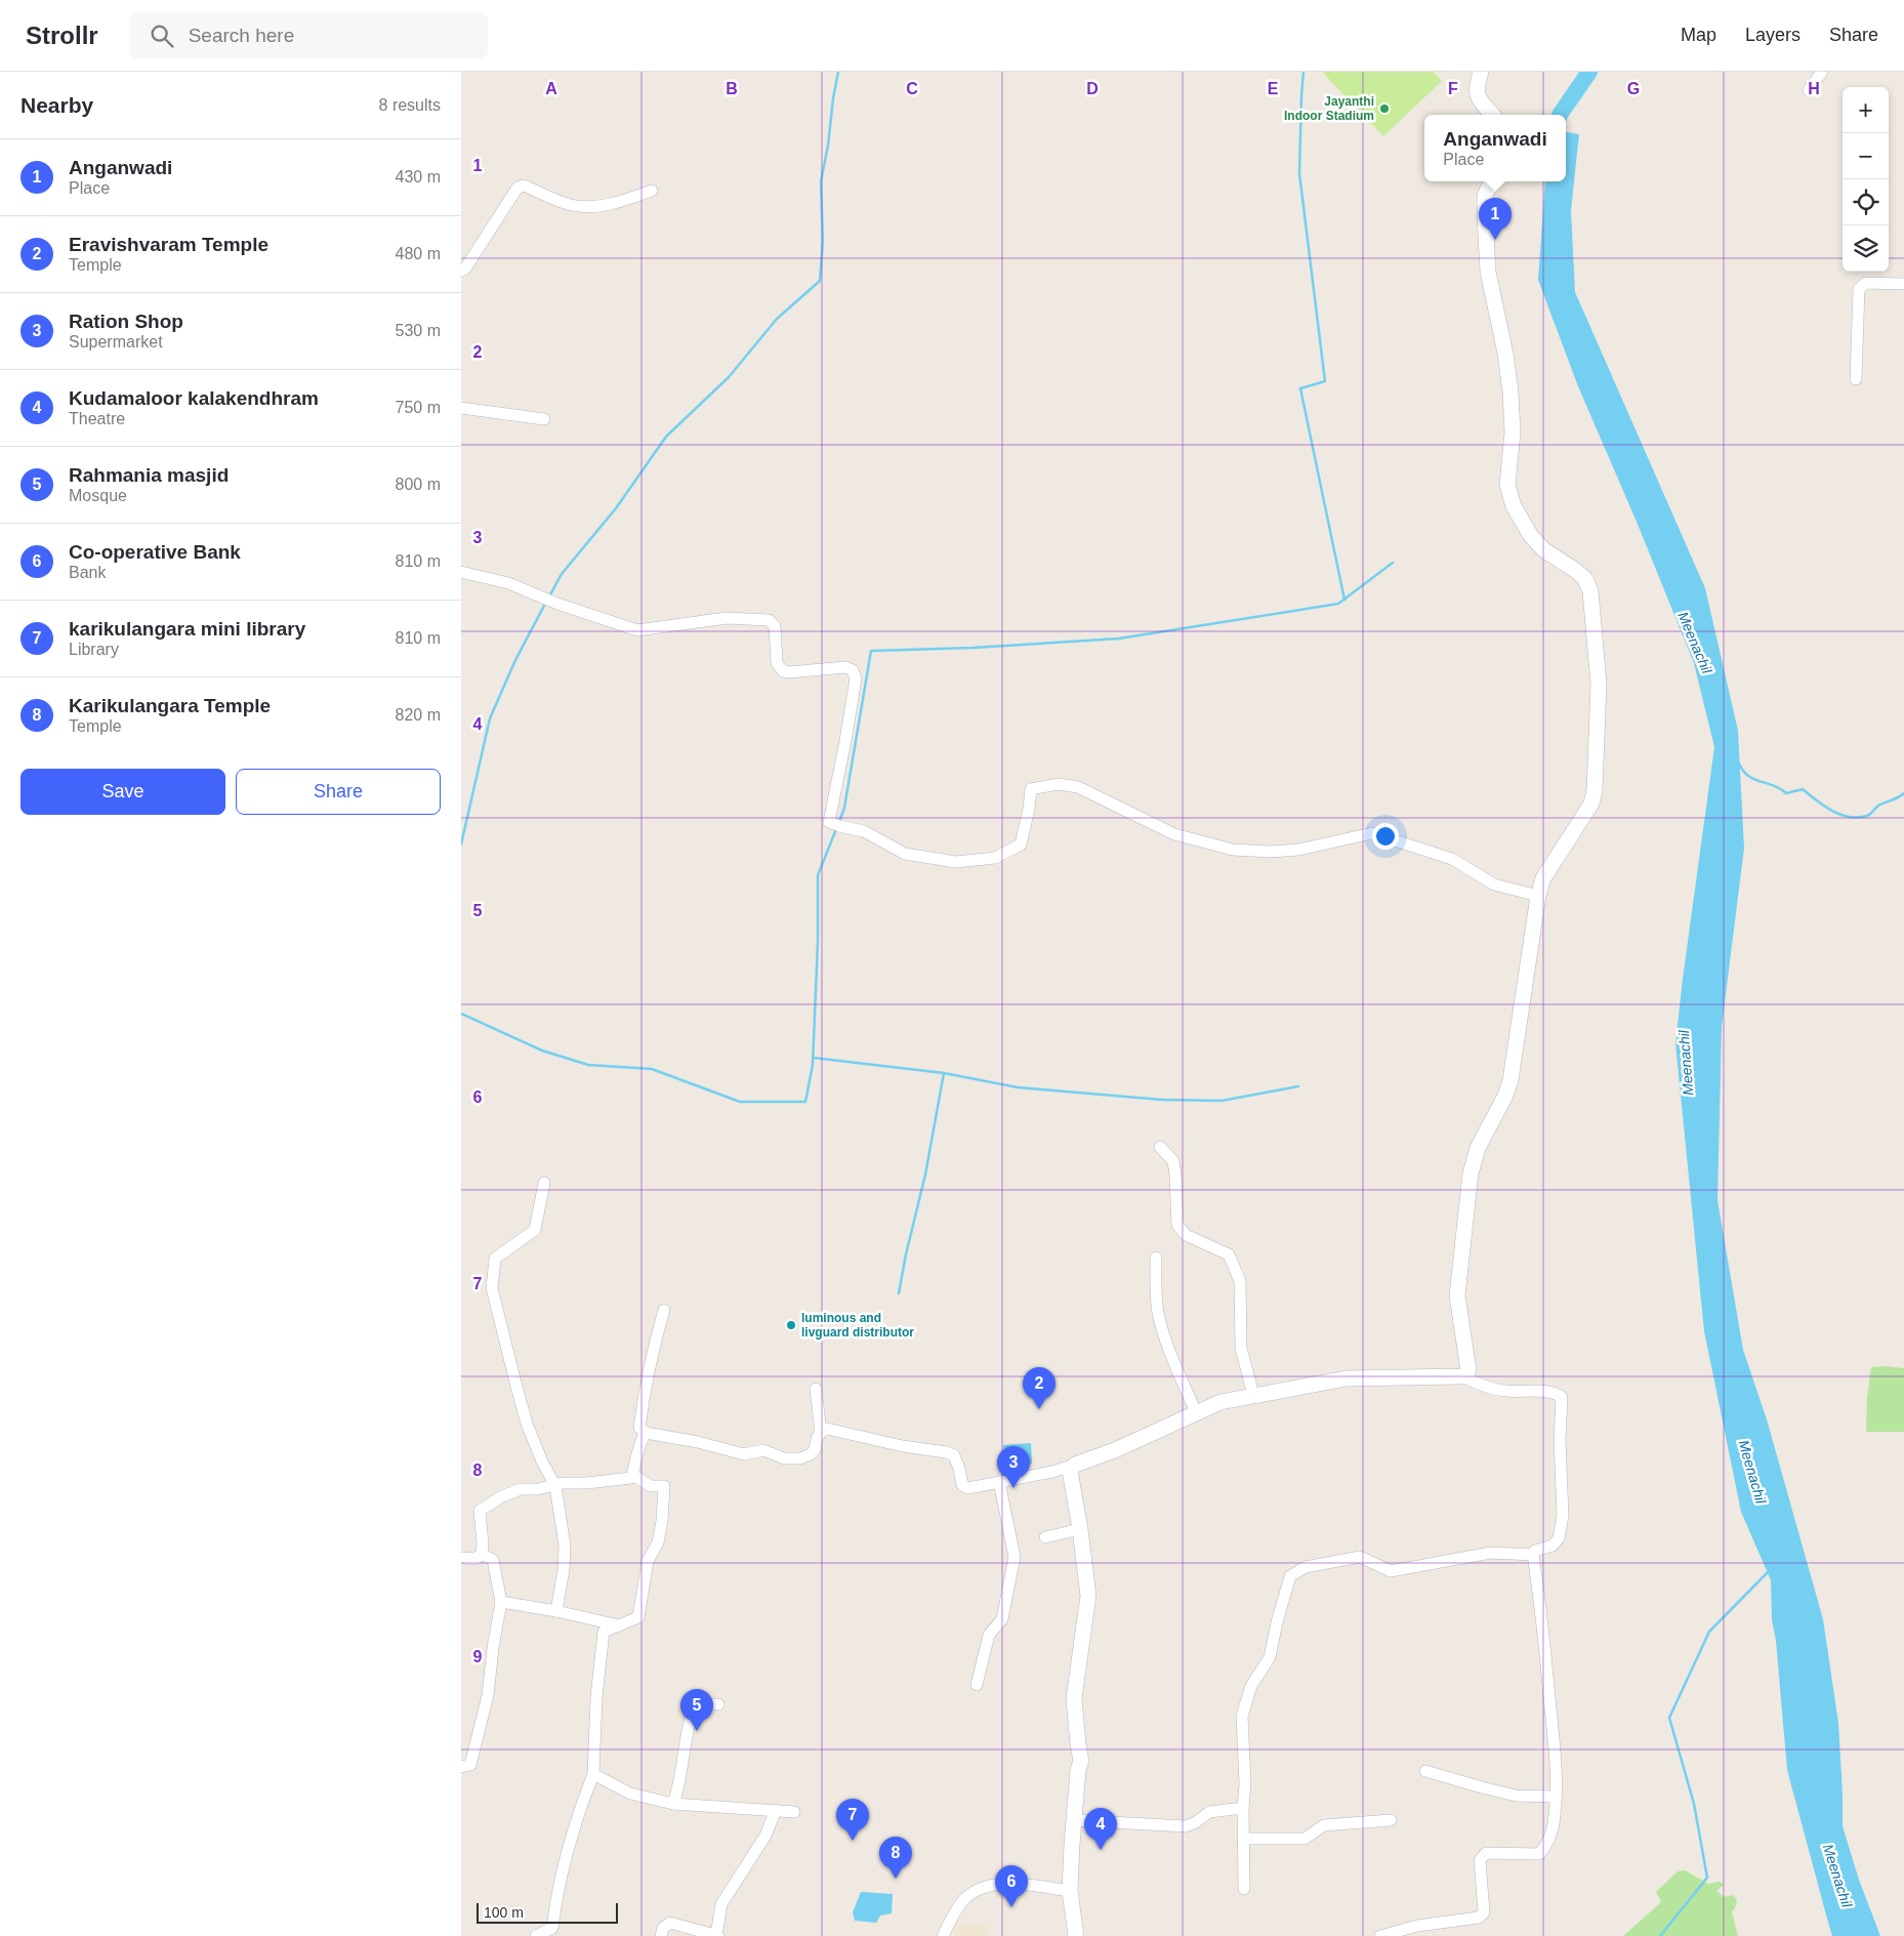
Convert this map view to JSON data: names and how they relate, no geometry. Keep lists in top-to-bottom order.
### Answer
{
  "water": ["Meenachil"],
  "places": ["Jayanthi Indoor Stadium", "luminous and livguard distributor"],
  "scale_bar": "100 m",
  "page": {
    "header": "Strollr",
    "search": "Search here",
    "nav": ["Map", "Layers", "Share"],
    "heading": ["Nearby", "8 results"],
    "map_buttons": ["+", "−"],
    "popup": ["Anganwadi", "Place"],
    "list": [
      {
        "mark": "1",
        "name": "Anganwadi",
        "note": "Place",
        "value": "430 m"
      },
      {
        "mark": "2",
        "name": "Eravishvaram Temple",
        "note": "Temple",
        "value": "480 m"
      },
      {
        "mark": "3",
        "name": "Ration Shop",
        "note": "Supermarket",
        "value": "530 m"
      },
      {
        "mark": "4",
        "name": "Kudamaloor kalakendhram",
        "note": "Theatre",
        "value": "750 m"
      },
      {
        "mark": "5",
        "name": "Rahmania masjid",
        "note": "Mosque",
        "value": "800 m"
      },
      {
        "mark": "6",
        "name": "Co-operative Bank",
        "note": "Bank",
        "value": "810 m"
      },
      {
        "mark": "7",
        "name": "karikulangara mini library",
        "note": "Library",
        "value": "810 m"
      },
      {
        "mark": "8",
        "name": "Karikulangara Temple",
        "note": "Temple",
        "value": "820 m"
      }
    ],
    "pins": [
      "1",
      "2",
      "3",
      "5",
      "7",
      "4",
      "8",
      "6"
    ],
    "buttons": ["Save", "Share"],
    "scale": "100 m"
  },
  "grid": {
    "columns": [
      "A",
      "B",
      "C",
      "D",
      "E",
      "F",
      "G",
      "H"
    ],
    "rows": [
      "1",
      "2",
      "3",
      "4",
      "5",
      "6",
      "7",
      "8",
      "9"
    ]
  }
}
